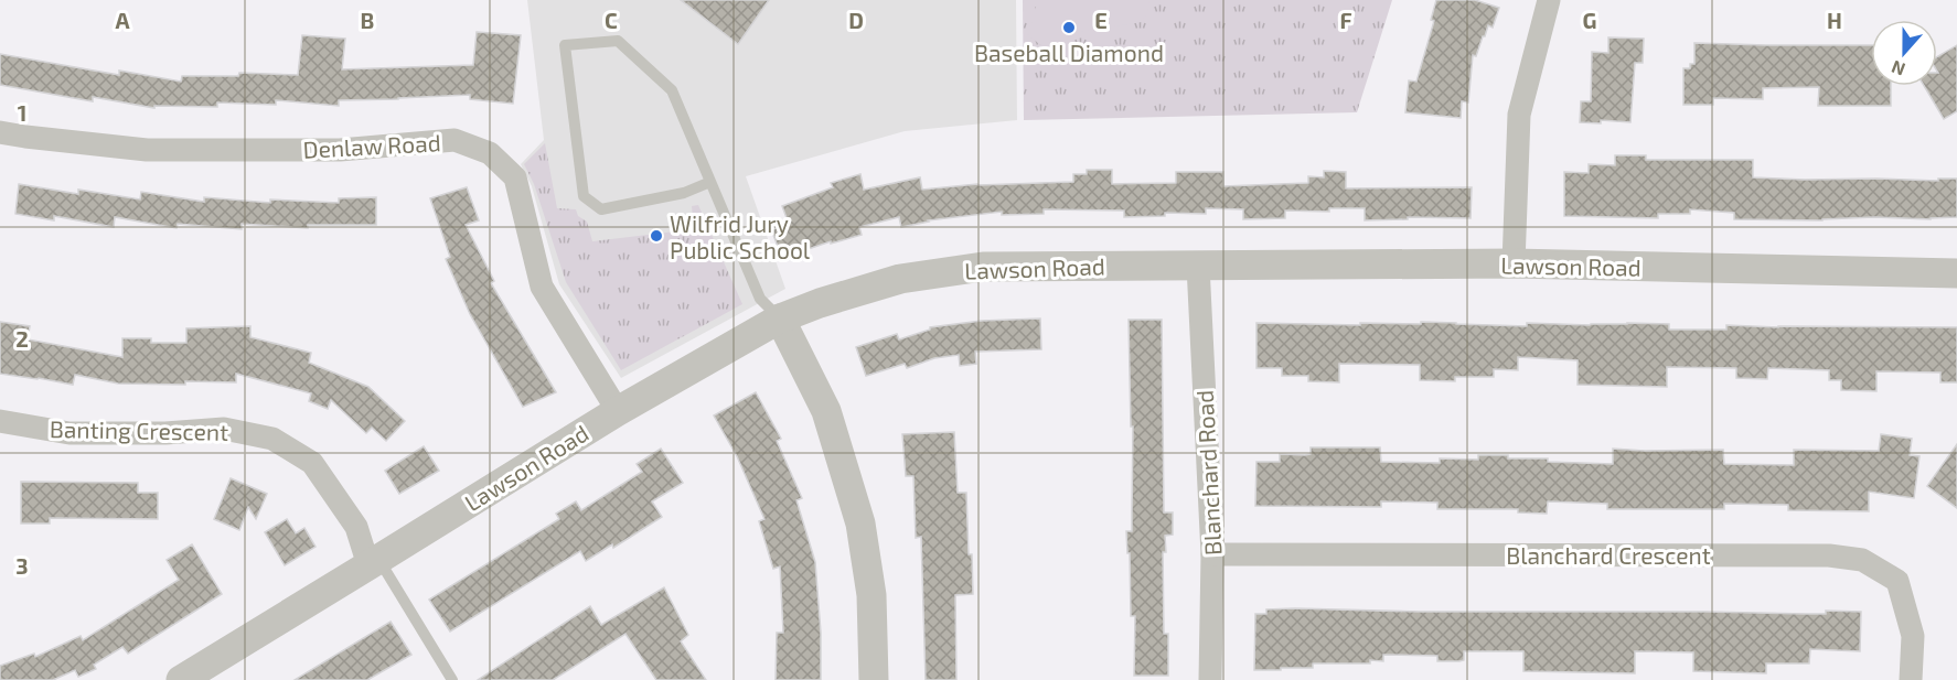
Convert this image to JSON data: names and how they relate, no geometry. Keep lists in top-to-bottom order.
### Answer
{
  "streets": {
    "street": [
      "Denlaw Road",
      "Lawson Road",
      "Banting Crescent",
      "Blanchard Road",
      "Blanchard Crescent"
    ]
  },
  "crossings": [
    ["Denlaw Road", "Lawson Road"],
    ["Lawson Road", "Banting Crescent"],
    ["Lawson Road", "Blanchard Road"],
    ["Blanchard Road", "Blanchard Crescent"]
  ],
  "places": ["Baseball Diamond", "Wilfrid Jury Public School"],
  "north": "bottom",
  "grid": {
    "columns": [
      "A",
      "B",
      "C",
      "D",
      "E",
      "F",
      "G",
      "H"
    ],
    "rows": ["1", "2", "3"]
  }
}
